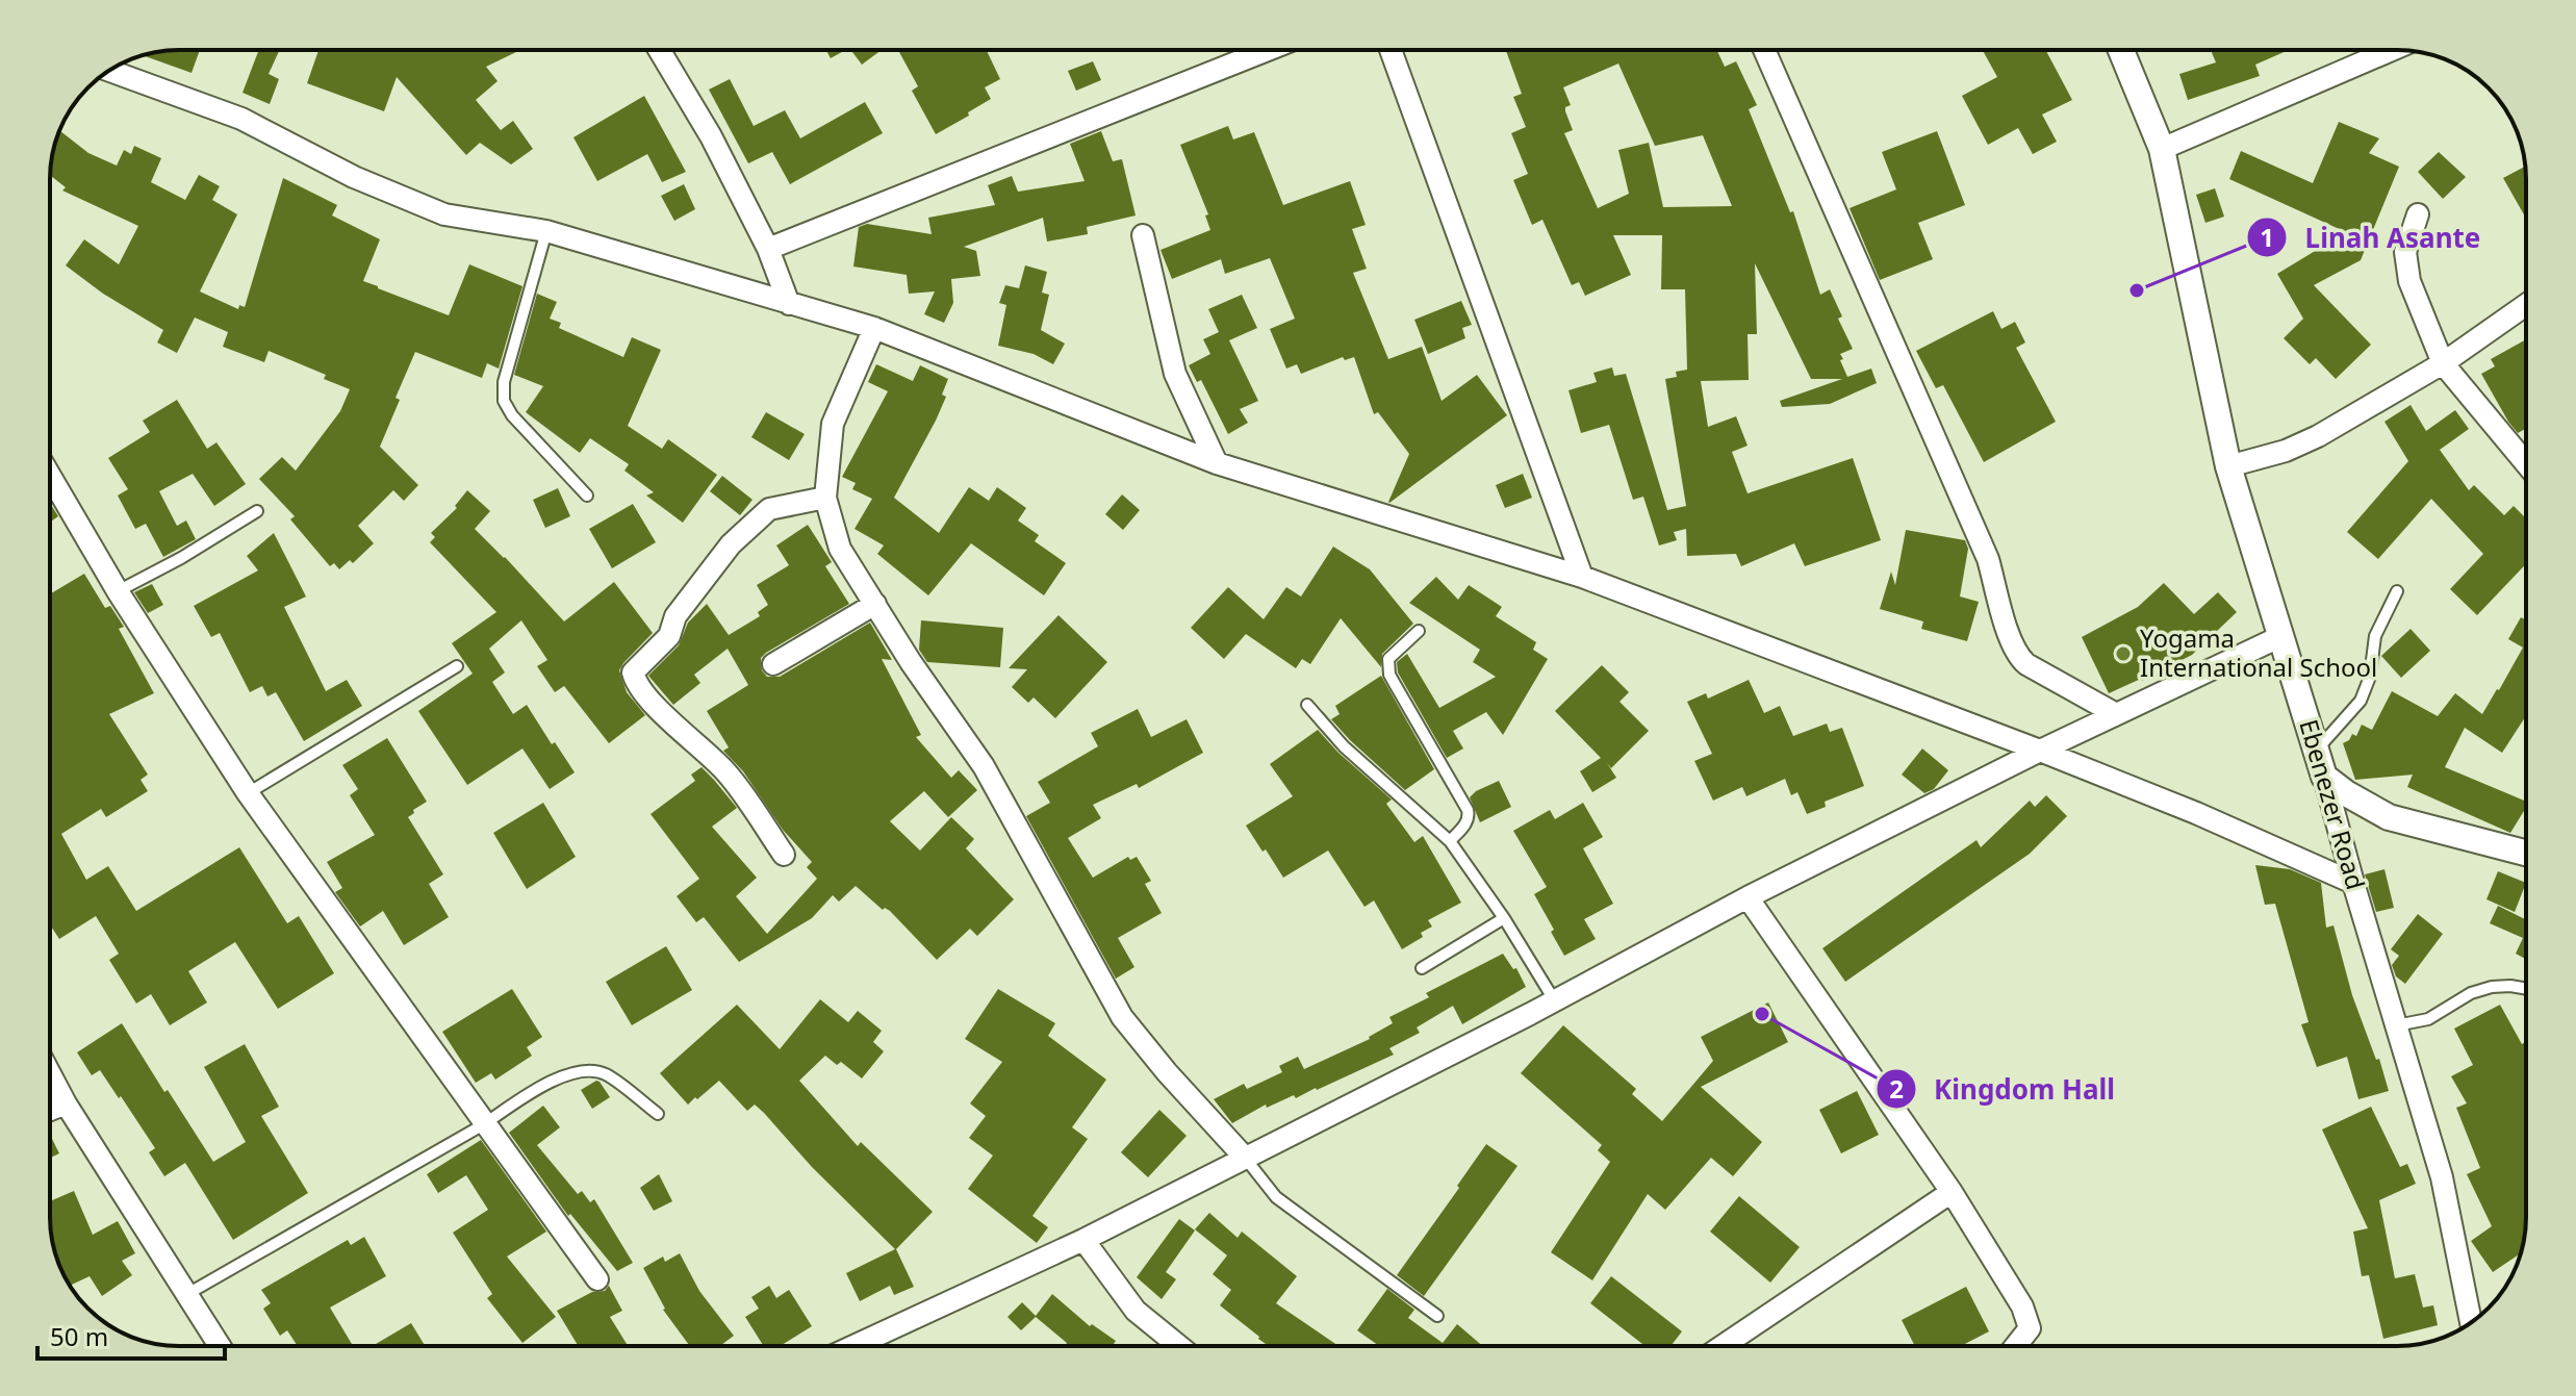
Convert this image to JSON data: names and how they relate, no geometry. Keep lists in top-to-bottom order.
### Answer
{
  "streets": {
    "street": ["Ebenezer Road"]
  },
  "places": ["Linah Asante", "Yogama International School", "Kingdom Hall"],
  "scale_bar": "50 m"
}
